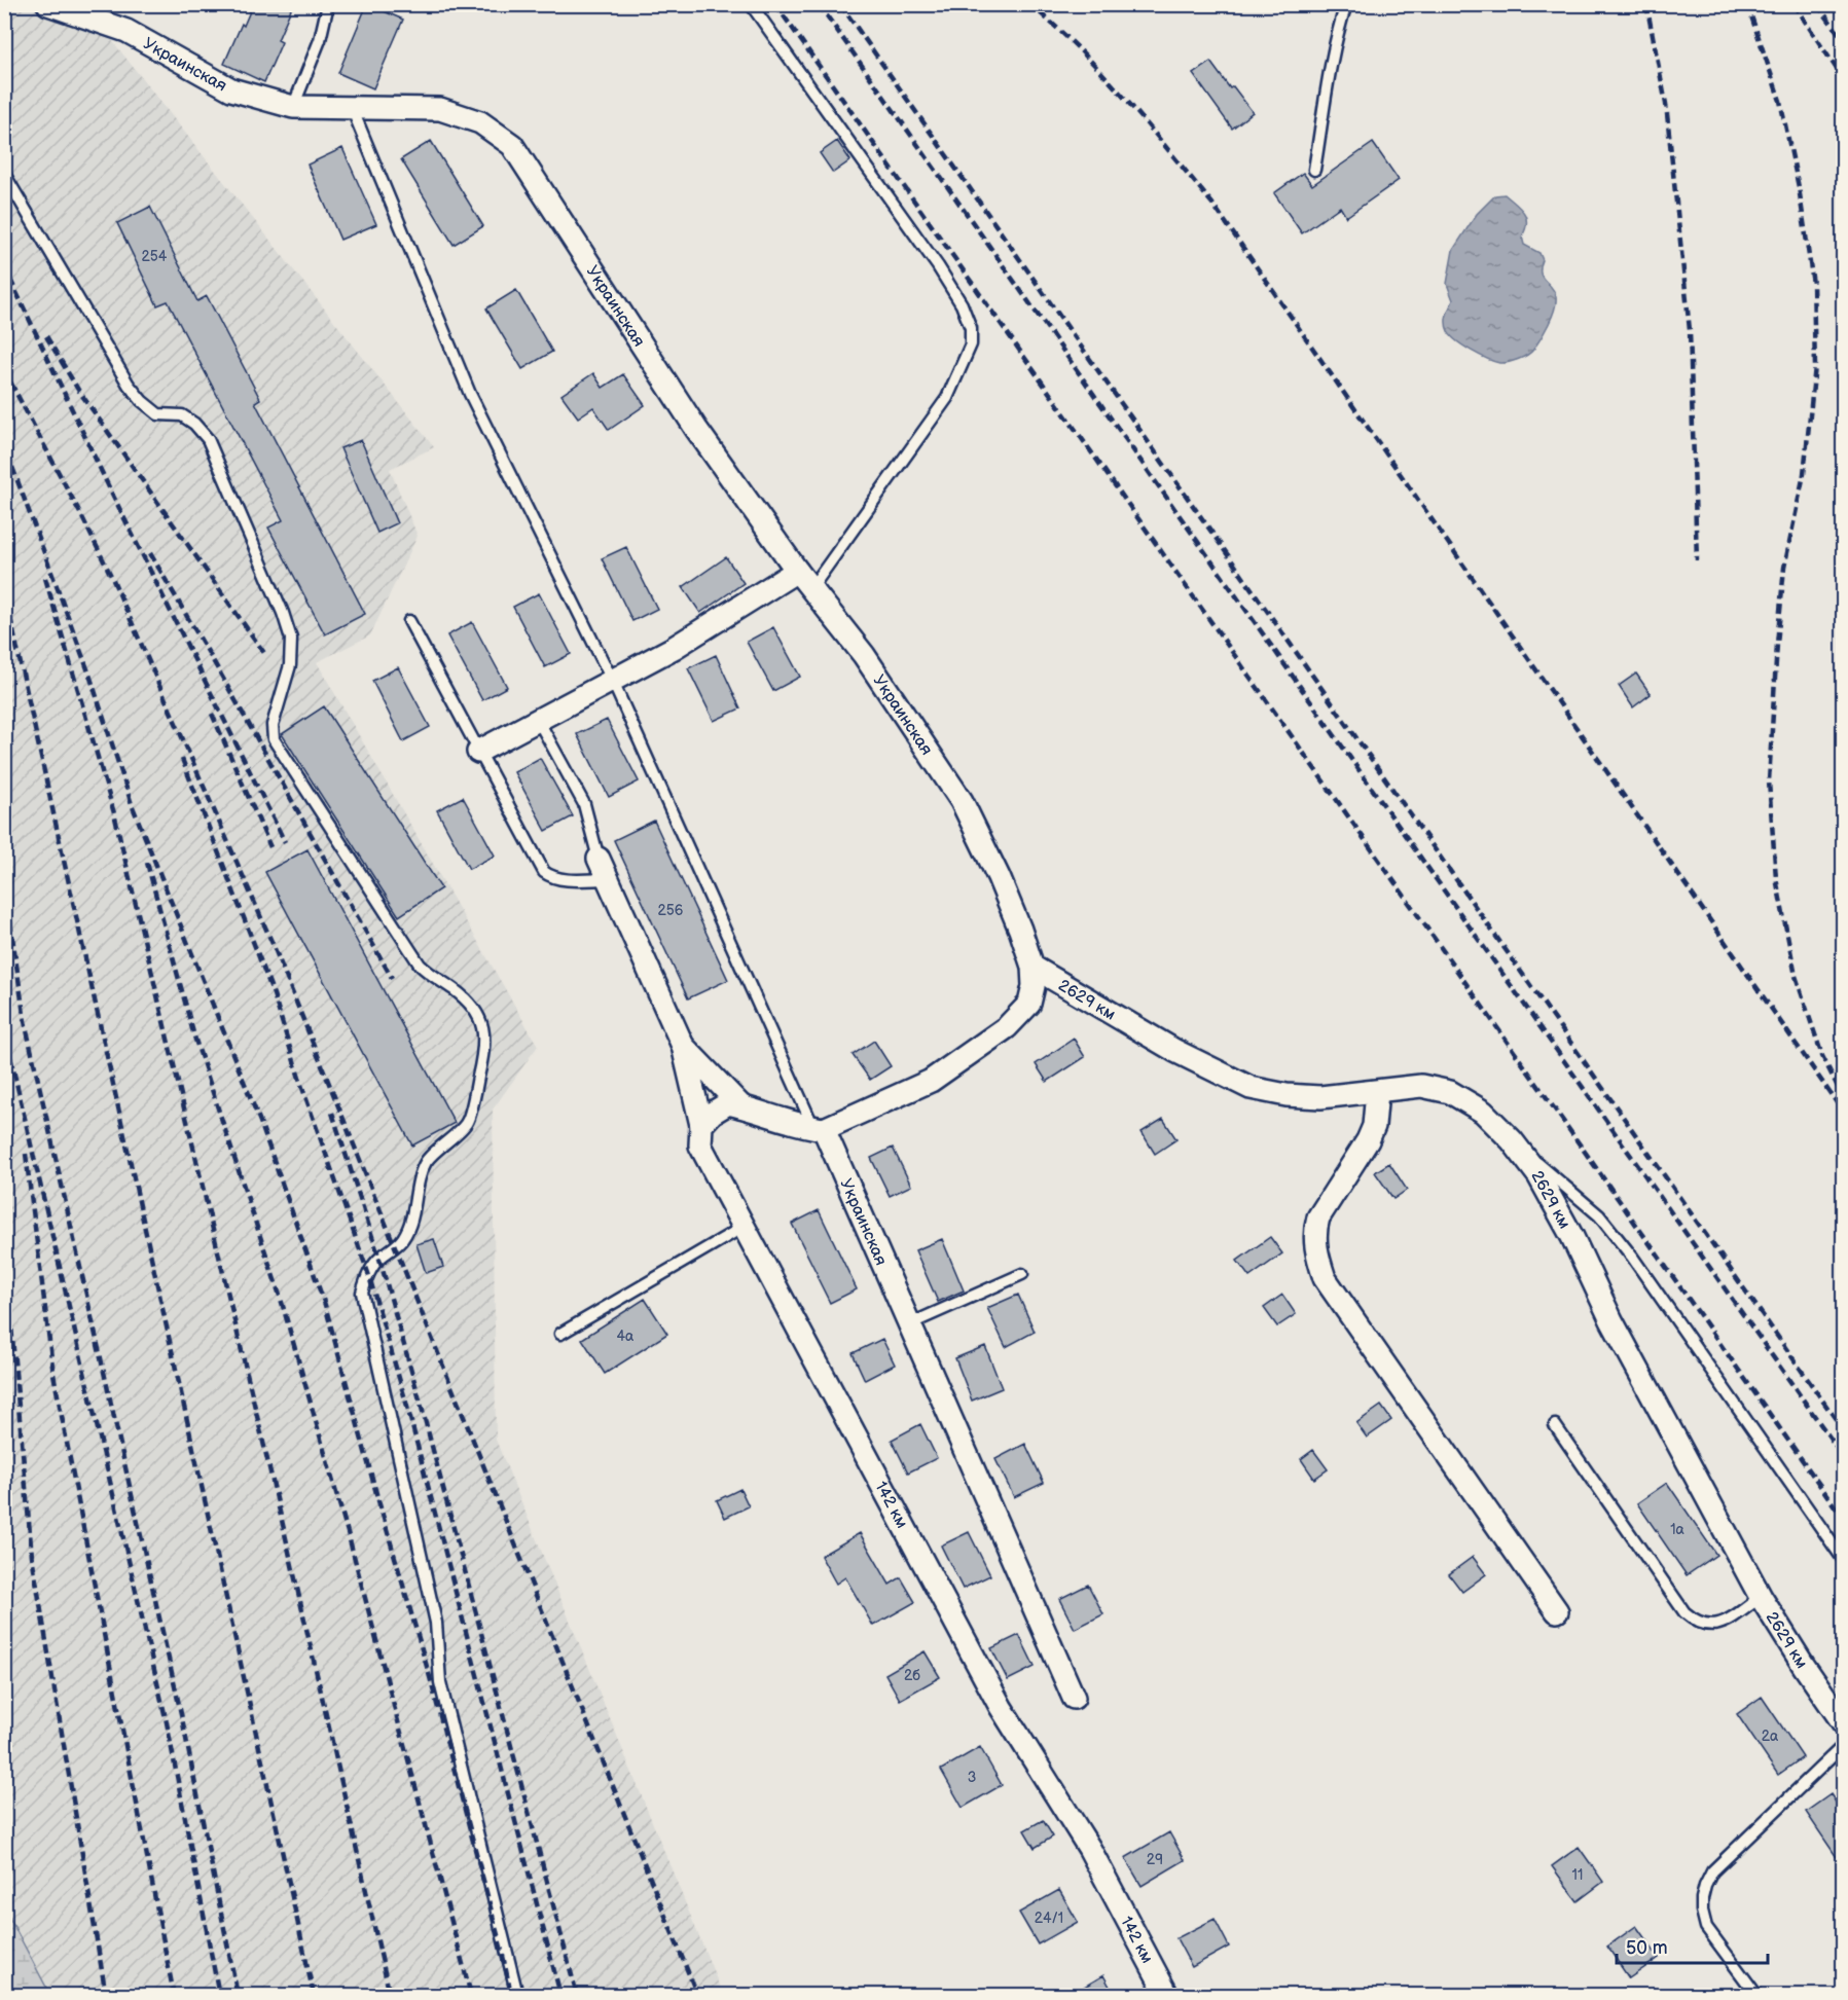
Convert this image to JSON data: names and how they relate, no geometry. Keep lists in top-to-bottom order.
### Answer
{
  "streets": {
    "street": ["Украинская", "2629 км", "142 км"]
  },
  "crossings": [
    ["Украинская", "2629 км"]
  ],
  "house_numbers": [
    "254",
    "256",
    "4а",
    "1а",
    "2б",
    "2а",
    "3",
    "29",
    "11",
    "24/1"
  ],
  "scale_bar": "50 m"
}
